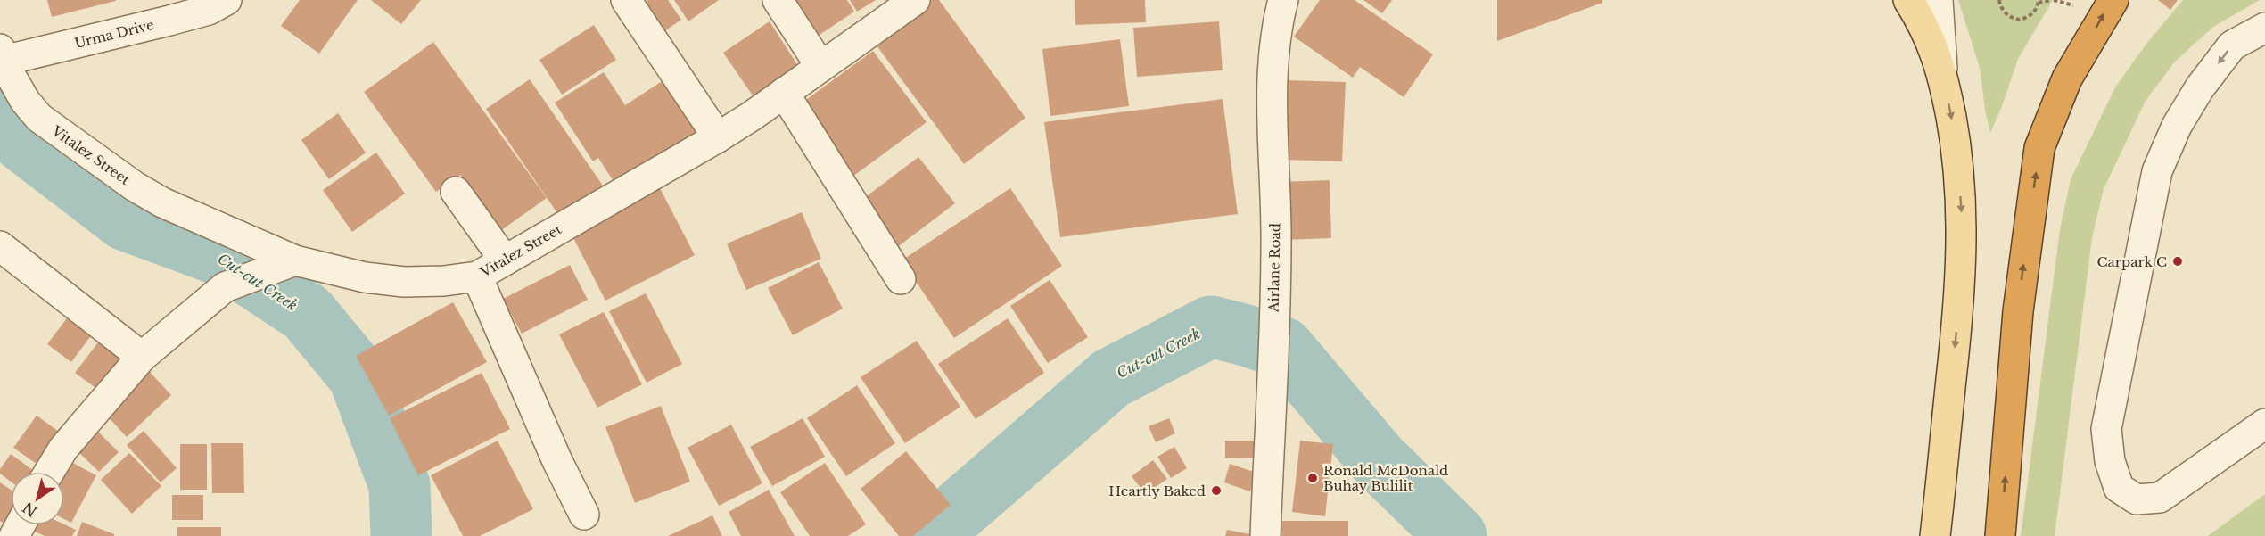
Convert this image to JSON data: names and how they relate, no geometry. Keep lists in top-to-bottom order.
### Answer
{
  "streets": {
    "street": ["Urma Drive", "Vitalez Street", "Airlane Road"]
  },
  "crossings": [
    ["Urma Drive", "Vitalez Street"]
  ],
  "water": ["Cut-cut Creek"],
  "places": ["Carpark C", "Ronald McDonald Buhay Bulilit", "Heartly Baked"],
  "north": "bottom left"
}
